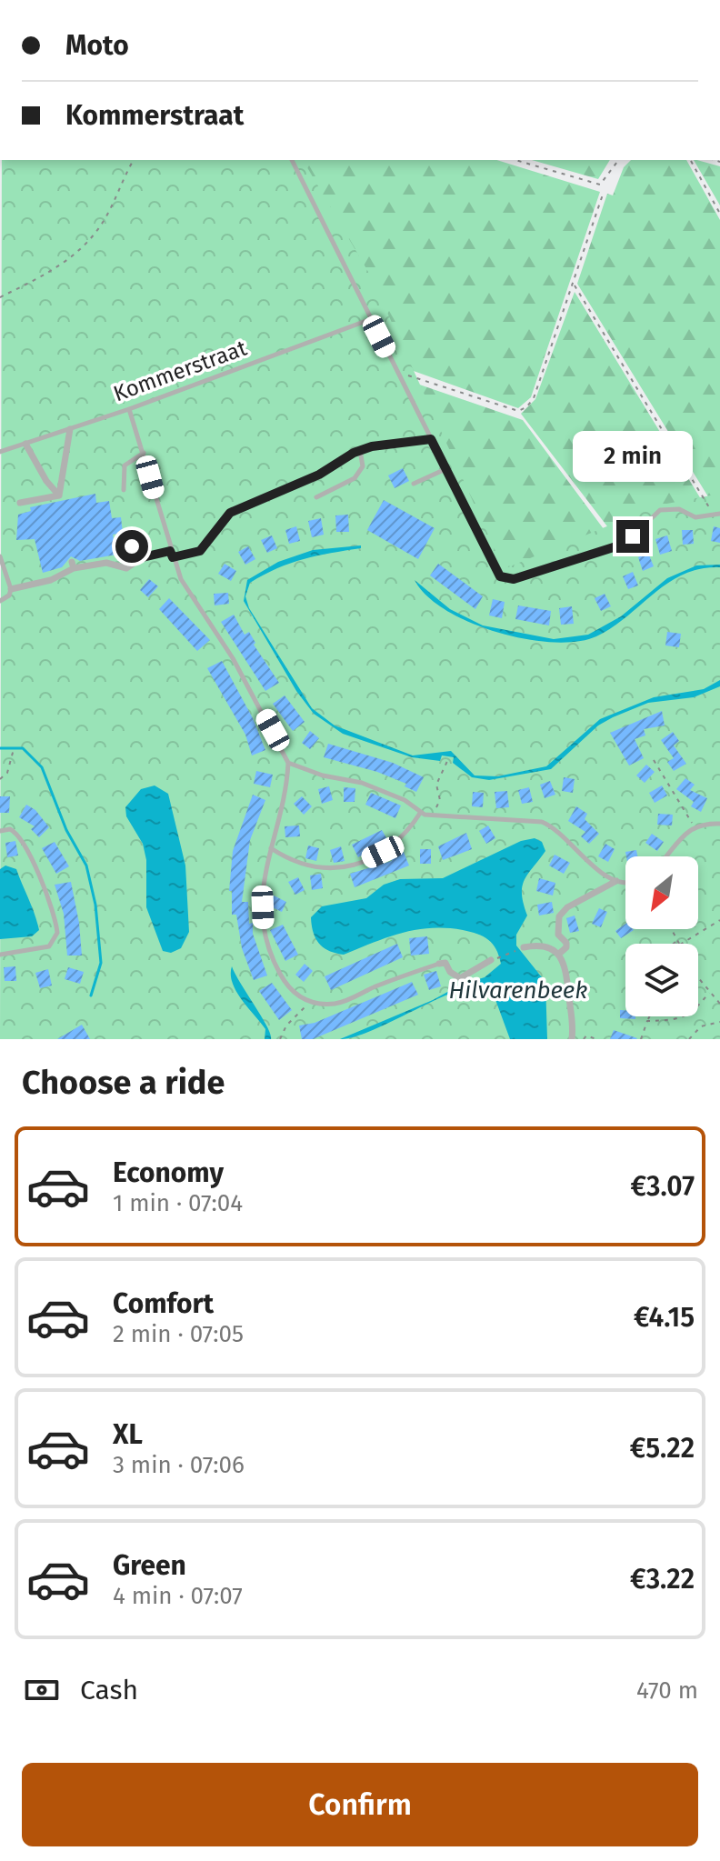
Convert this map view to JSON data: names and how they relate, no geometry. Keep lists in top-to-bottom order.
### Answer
{
  "streets": {
    "lane": ["Kommerstraat"]
  },
  "water": ["Hilvarenbeek"],
  "north": "bottom left",
  "page": {
    "banner": ["Moto", "Kommerstraat"],
    "bubble": "2 min",
    "heading": "Choose a ride",
    "list": [
      {
        "name": "Economy",
        "note": "1 min · 07:04",
        "value": "€3.07"
      },
      {
        "name": "Comfort",
        "note": "2 min · 07:05",
        "value": "€4.15"
      },
      {
        "name": "XL",
        "note": "3 min · 07:06",
        "value": "€5.22"
      },
      {
        "name": "Green",
        "note": "4 min · 07:07",
        "value": "€3.22"
      }
    ],
    "pay": ["Cash", "470 m"],
    "buttons": "Confirm"
  }
}
